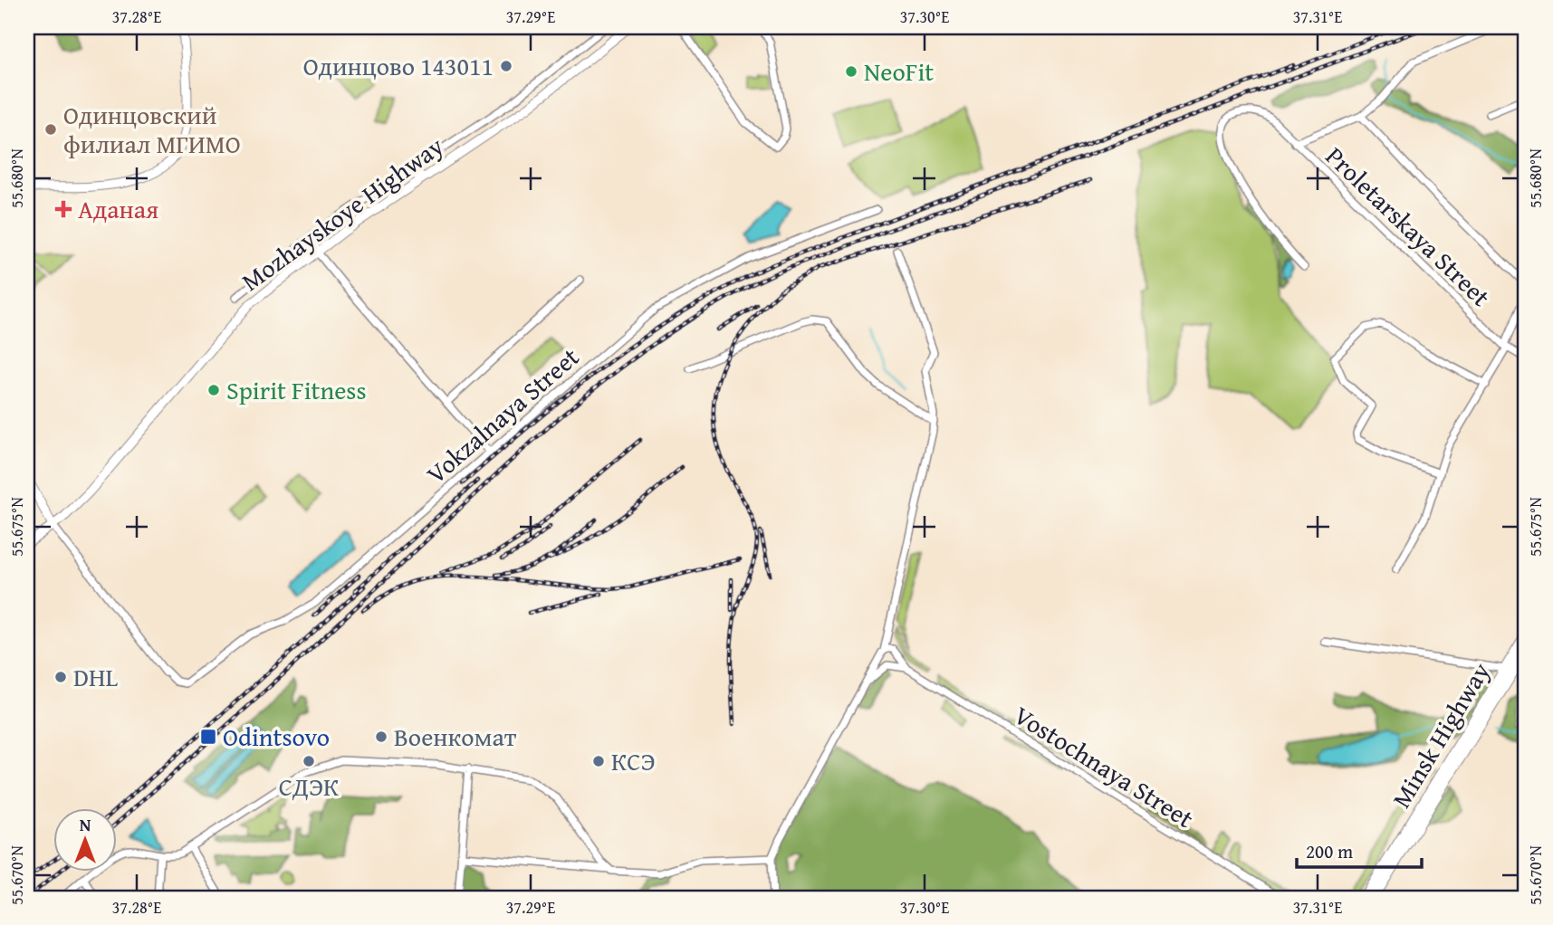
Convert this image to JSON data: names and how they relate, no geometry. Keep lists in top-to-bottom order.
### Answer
{
  "streets": {
    "highway": ["Minsk Highway"],
    "main road": ["Mozhayskoye Highway"],
    "street": ["Proletarskaya Street", "Vokzalnaya Street", "Vostochnaya Street"]
  },
  "crossings": [
    ["Mozhayskoye Highway", "Vokzalnaya Street"]
  ],
  "places": {
    "other": [
      "Одинцово 143011",
      "NeoFit",
      "Одинцовский филиал МГИМО",
      "Spirit Fitness",
      "DHL",
      "Военкомат",
      "СДЭК",
      "КСЭ"
    ],
    "health": ["Аданая"],
    "transit": ["Odintsovo"]
  },
  "scale_bar": "200 m",
  "north": "top",
  "coordinates": [
    "37.28°E",
    "37.29°E",
    "37.30°E",
    "37.31°E",
    "55.680°N",
    "55.675°N",
    "55.670°N"
  ]
}
